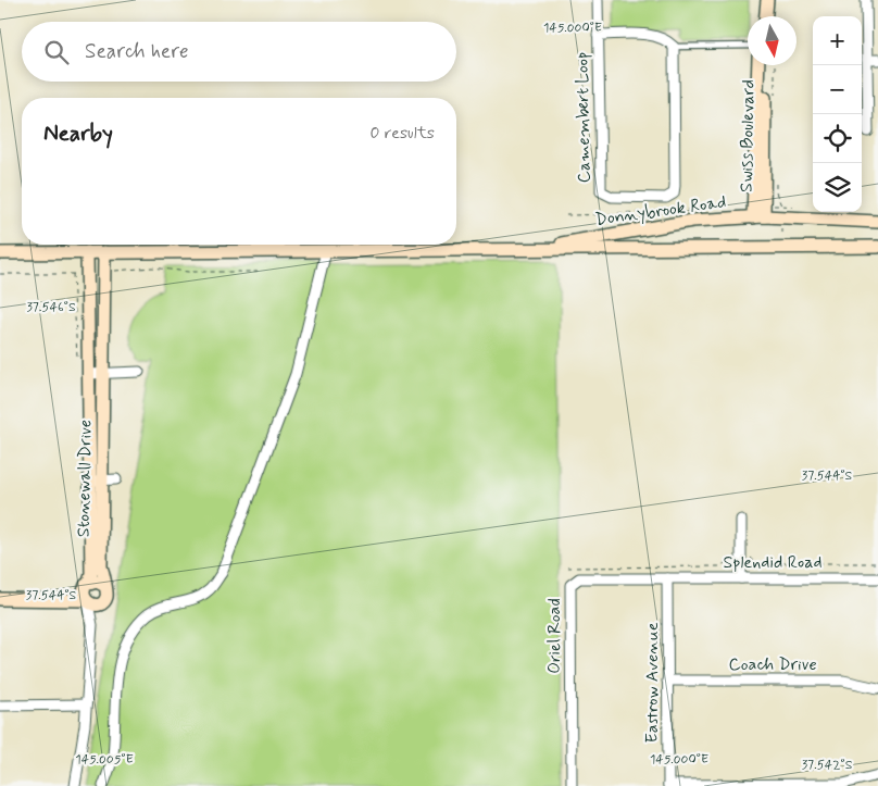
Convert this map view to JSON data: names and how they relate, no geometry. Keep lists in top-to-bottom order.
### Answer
{
  "streets": {
    "street": [
      "Camembert Loop",
      "Swiss Boulevard",
      "Donnybrook Road",
      "Stonewall Drive",
      "Splendid Road",
      "Oriel Road",
      "Coach Drive",
      "Eastrow Avenue"
    ]
  },
  "crossings": [
    ["Swiss Boulevard", "Donnybrook Road"],
    ["Donnybrook Road", "Stonewall Drive"],
    ["Splendid Road", "Oriel Road"],
    ["Splendid Road", "Eastrow Avenue"],
    ["Oriel Road", "Eastrow Avenue"],
    ["Coach Drive", "Eastrow Avenue"]
  ],
  "north": "bottom",
  "page": {
    "map_buttons": ["+", "−"],
    "search": "Search here",
    "heading": ["Nearby", "0 results"]
  },
  "coordinates": [
    "145.000°E",
    "37.546°S",
    "37.544°S",
    "145.005°E",
    "37.542°S"
  ]
}
